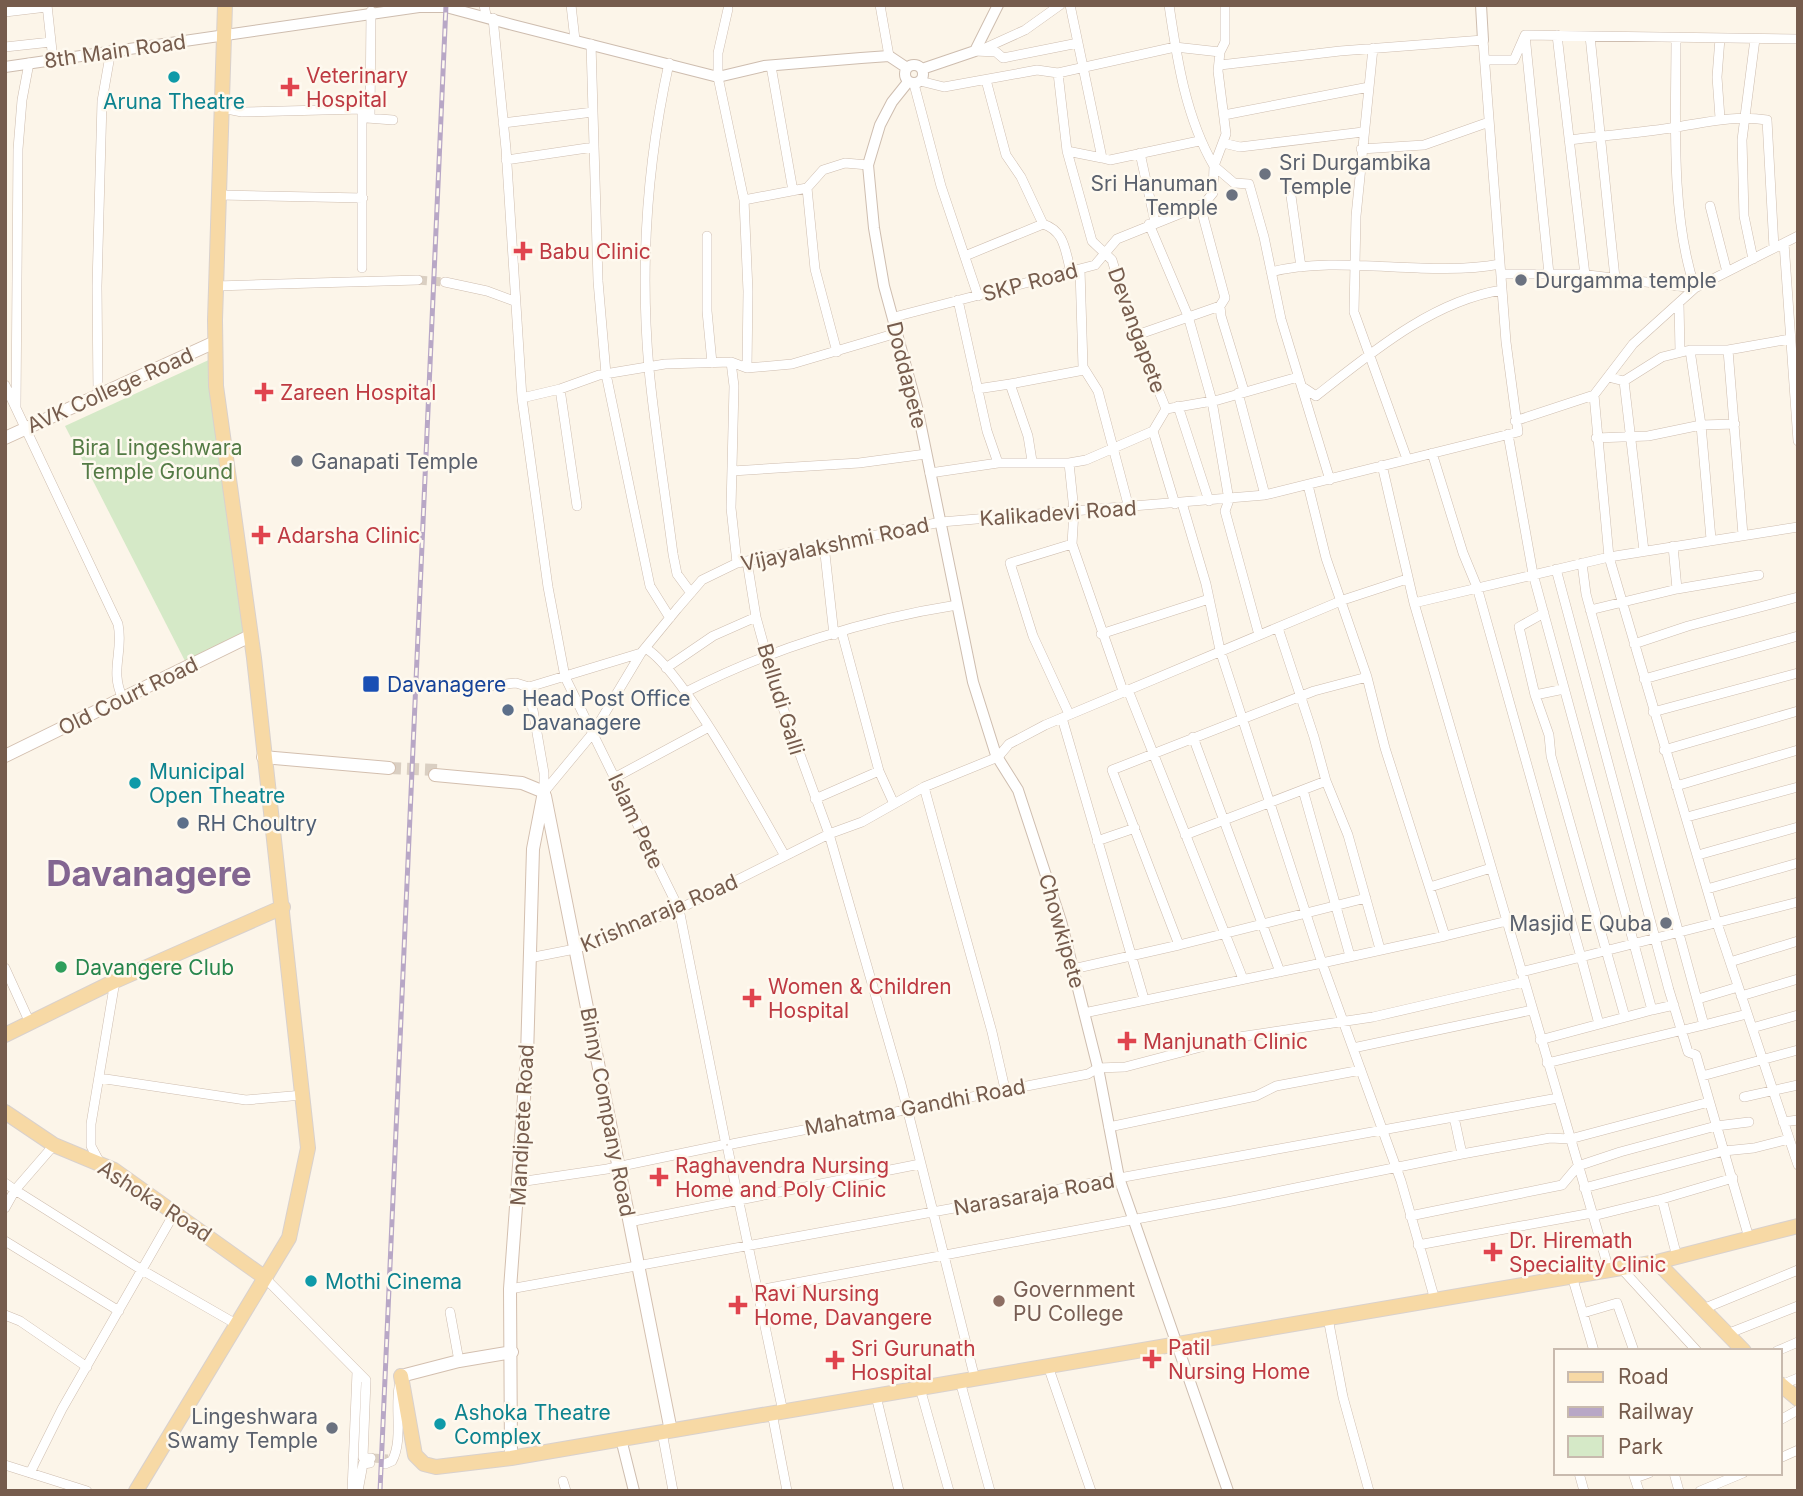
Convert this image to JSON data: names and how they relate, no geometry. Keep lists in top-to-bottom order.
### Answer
{
  "streets": {
    "main road": [
      "AVK College Road",
      "Old Court Road",
      "Binny Company Road",
      "Mandipete Road",
      "Ashoka Road"
    ],
    "street": [
      "8th Main Road",
      "SKP Road",
      "Devangapete",
      "Doddapete",
      "Kalikadevi Road",
      "Vijayalakshmi Road",
      "Belludi Galli",
      "Islam Pete",
      "Krishnaraja Road",
      "Chowkipete",
      "Mahatma Gandhi Road",
      "Narasaraja Road"
    ]
  },
  "crossings": [
    ["8th Main Road", "Islam Pete"],
    ["SKP Road", "Devangapete"],
    ["SKP Road", "Doddapete"],
    ["Doddapete", "Kalikadevi Road"],
    ["Doddapete", "Vijayalakshmi Road"],
    ["Doddapete", "Chowkipete"],
    ["Kalikadevi Road", "Vijayalakshmi Road"],
    ["Kalikadevi Road", "Chowkipete"],
    ["Vijayalakshmi Road", "Belludi Galli"],
    ["Vijayalakshmi Road", "Islam Pete"],
    ["Vijayalakshmi Road", "Chowkipete"],
    ["Vijayalakshmi Road", "Binny Company Road"],
    ["Vijayalakshmi Road", "Mandipete Road"],
    ["Belludi Galli", "Krishnaraja Road"],
    ["Belludi Galli", "Mahatma Gandhi Road"],
    ["Belludi Galli", "Narasaraja Road"],
    ["Islam Pete", "Krishnaraja Road"],
    ["Islam Pete", "Mahatma Gandhi Road"],
    ["Islam Pete", "Narasaraja Road"],
    ["Krishnaraja Road", "Chowkipete"],
    ["Krishnaraja Road", "Binny Company Road"],
    ["Krishnaraja Road", "Mandipete Road"],
    ["Chowkipete", "Mahatma Gandhi Road"],
    ["Chowkipete", "Narasaraja Road"],
    ["Mahatma Gandhi Road", "Binny Company Road"],
    ["Mahatma Gandhi Road", "Mandipete Road"],
    ["Binny Company Road", "Mandipete Road"],
    ["Binny Company Road", "Narasaraja Road"],
    ["Mandipete Road", "Narasaraja Road"]
  ],
  "districts": ["Davanagere"],
  "parks": ["Bira Lingeshwara Temple Ground"],
  "places": {
    "other": [
      "Aruna Theatre",
      "Sri Durgambika Temple",
      "Sri Hanuman Temple",
      "Durgamma temple",
      "Ganapati Temple",
      "Head Post Office Davanagere",
      "Municipal Open Theatre",
      "RH Choultry",
      "Masjid E Quba",
      "Davangere Club",
      "Mothi Cinema",
      "Government PU College",
      "Ashoka Theatre Complex",
      "Lingeshwara Swamy Temple"
    ],
    "health": [
      "Veterinary Hospital",
      "Babu Clinic",
      "Zareen Hospital",
      "Adarsha Clinic",
      "Women & Children Hospital",
      "Manjunath Clinic",
      "Raghavendra Nursing Home and Poly Clinic",
      "Dr. Hiremath Speciality Clinic",
      "Ravi Nursing Home, Davangere",
      "Patil Nursing Home",
      "Sri Gurunath Hospital"
    ],
    "transit": ["Davanagere"]
  },
  "legend": ["Road", "Railway", "Park"]
}
